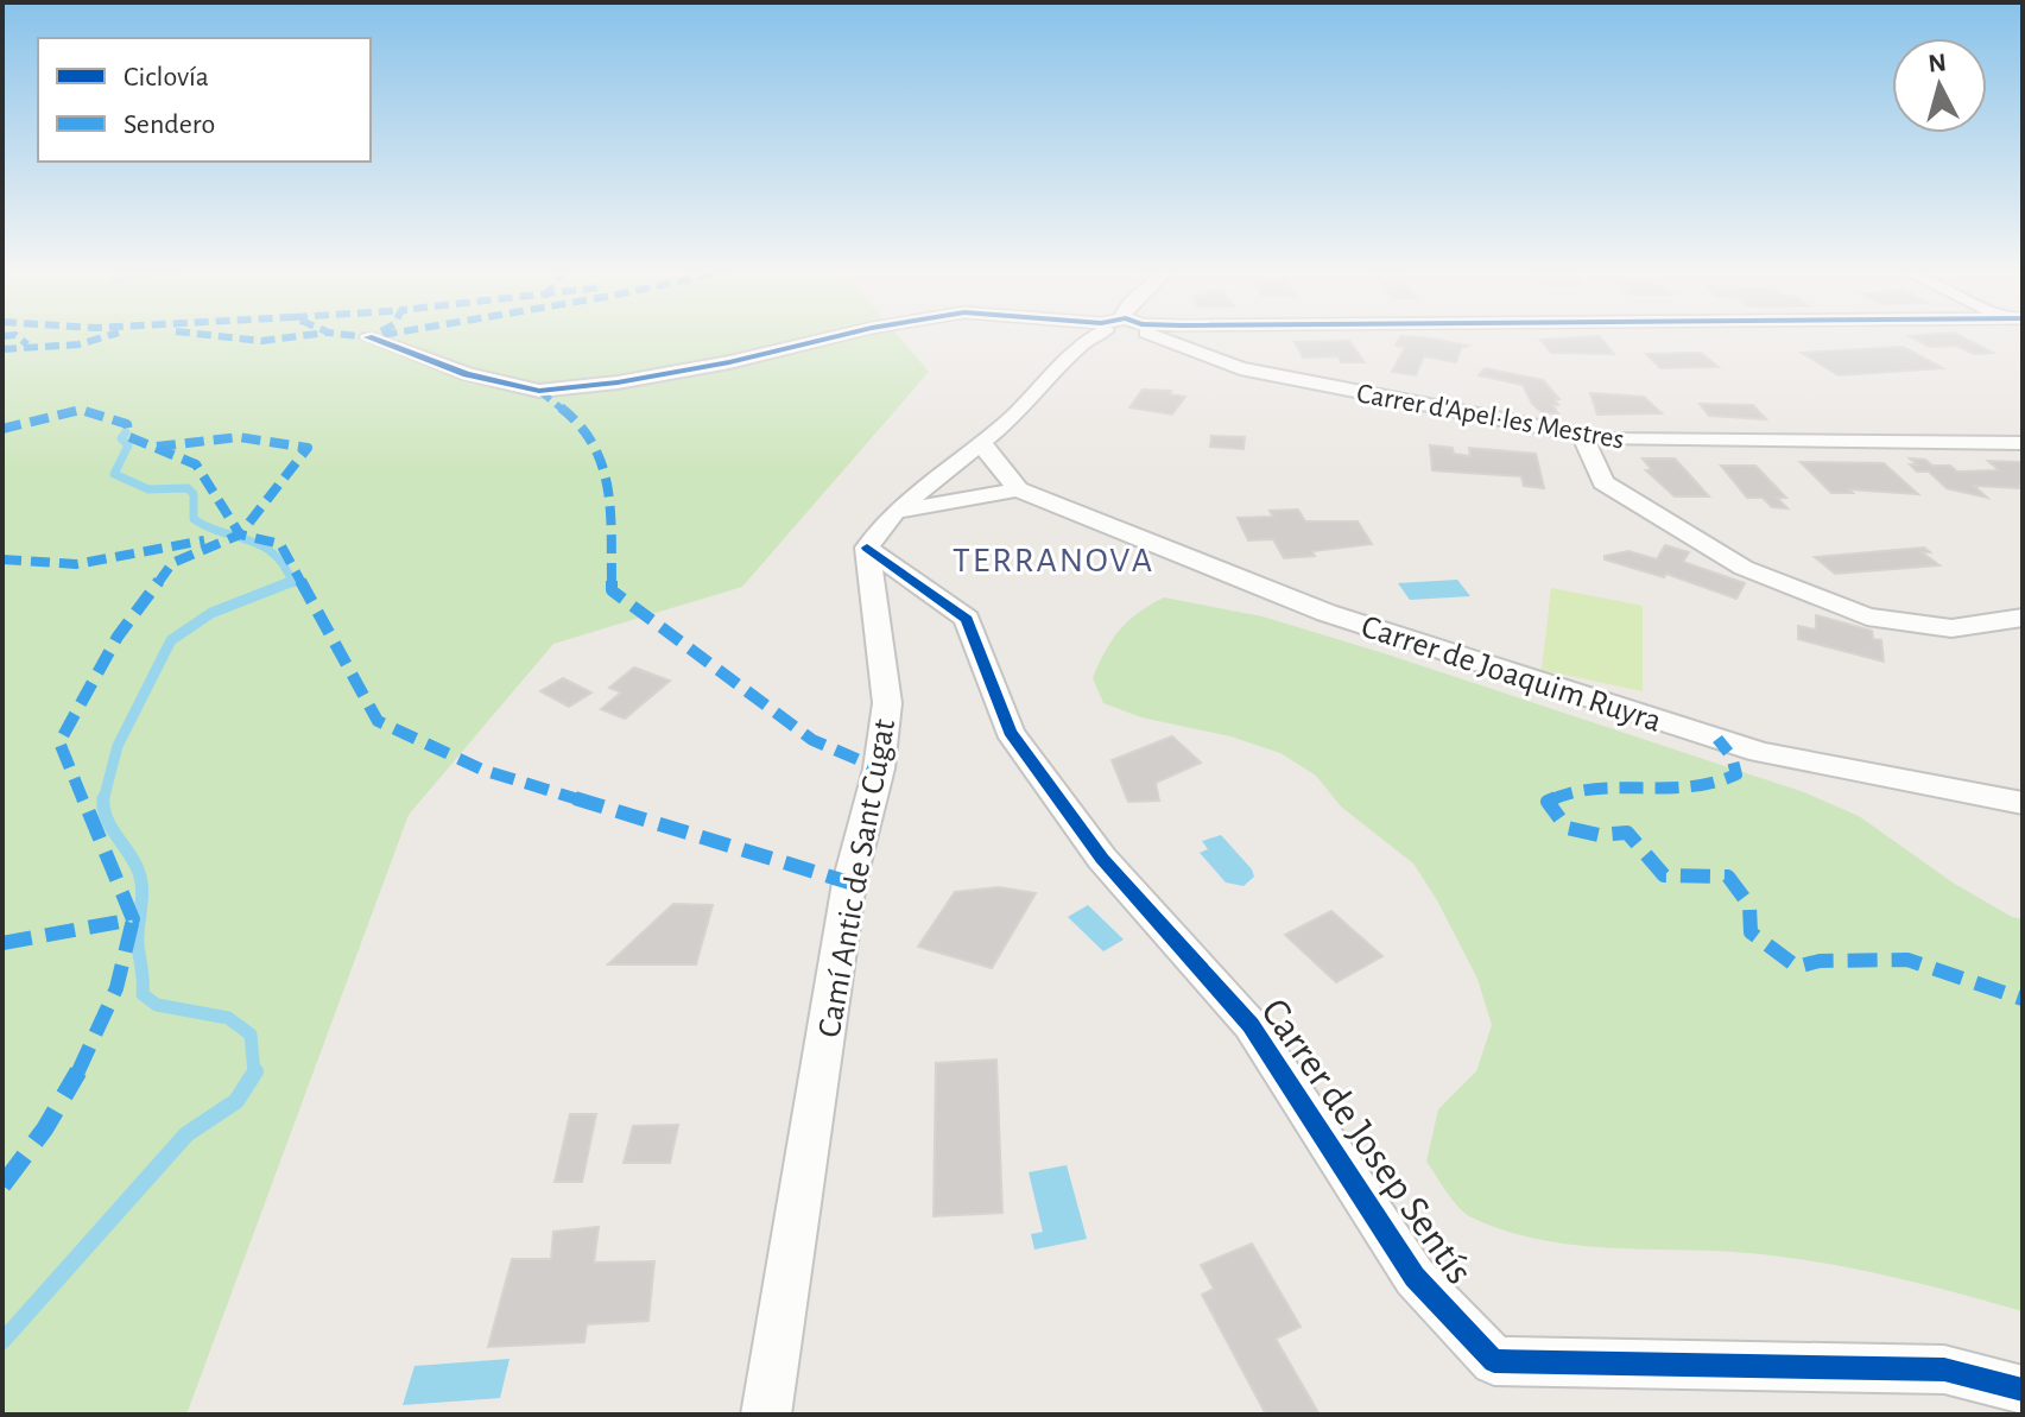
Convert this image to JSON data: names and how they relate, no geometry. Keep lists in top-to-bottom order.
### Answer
{
  "streets": {
    "street": [
      "Carrer d'Apel·les Mestres",
      "Carrer de Joaquim Ruyra",
      "Camí Antic de Sant Cugat",
      "Carrer de Josep Sentís"
    ]
  },
  "crossings": [
    ["Camí Antic de Sant Cugat", "Carrer de Josep Sentís"]
  ],
  "districts": ["TERRANOVA"],
  "legend": ["Ciclovía", "Sendero"],
  "north": "top"
}
